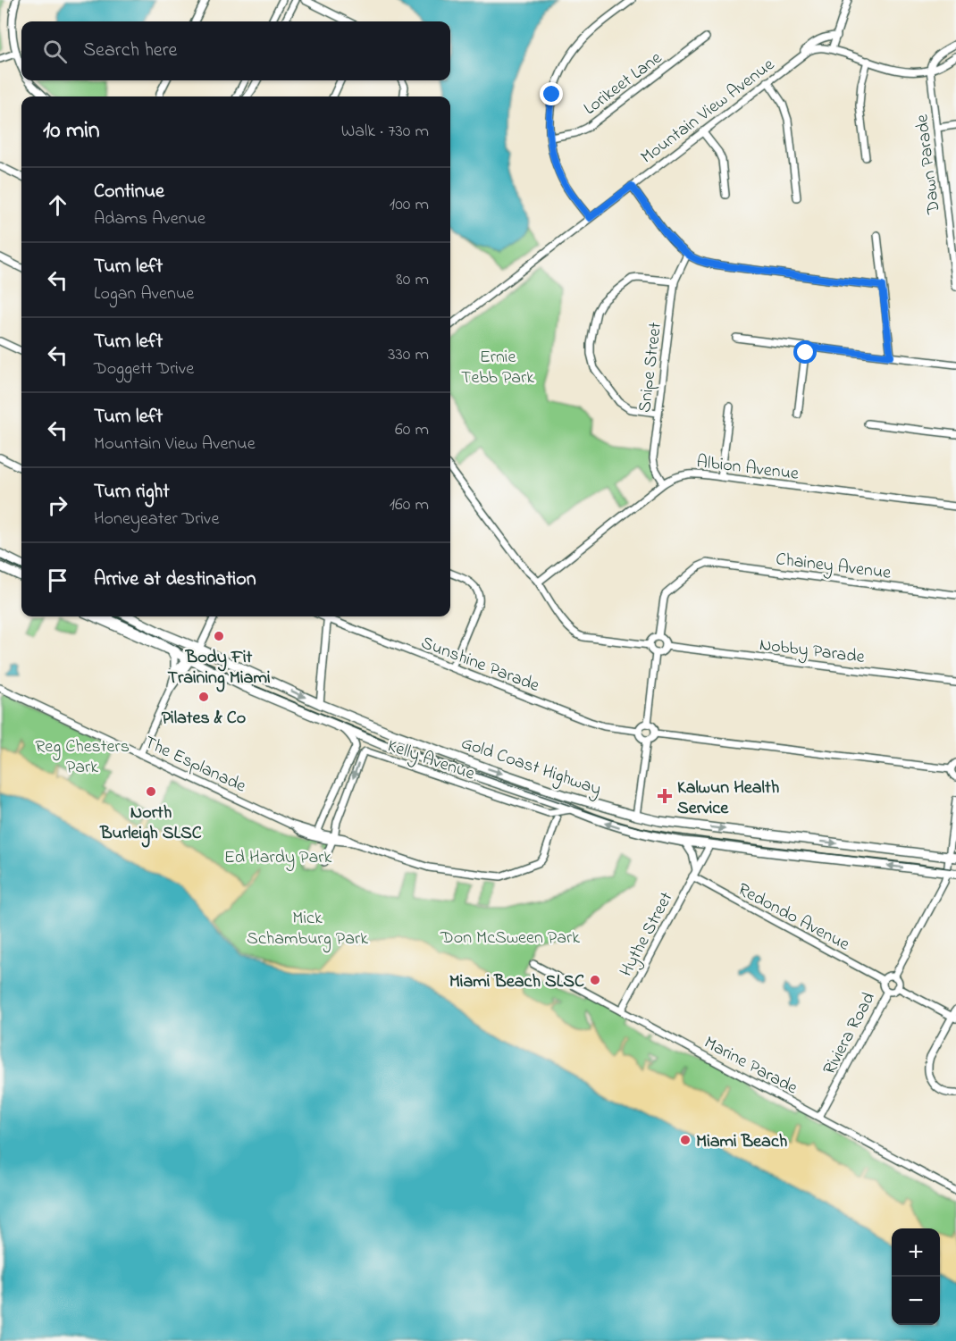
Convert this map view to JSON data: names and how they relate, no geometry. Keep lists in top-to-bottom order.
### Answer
{
  "streets": {
    "highway": ["Gold Coast Highway"],
    "street": [
      "Lorikeet Lane",
      "Mountain View Avenue",
      "Dawn Parade",
      "Snipe Street",
      "Albion Avenue",
      "Chainey Avenue",
      "Nobby Parade",
      "Sunshine Parade",
      "Kelly Avenue",
      "The Esplanade",
      "Redondo Avenue",
      "Hythe Street",
      "Riviera Road",
      "Marine Parade"
    ]
  },
  "crossings": [
    ["Mountain View Avenue", "Dawn Parade"],
    ["Snipe Street", "Albion Avenue"],
    ["Chainey Avenue", "Nobby Parade"],
    ["Kelly Avenue", "The Esplanade"],
    ["Kelly Avenue", "Gold Coast Highway"],
    ["Gold Coast Highway", "Hythe Street"],
    ["Redondo Avenue", "Hythe Street"],
    ["Redondo Avenue", "Riviera Road"],
    ["Hythe Street", "Marine Parade"],
    ["Riviera Road", "Marine Parade"]
  ],
  "parks": [
    "Ernie Tebb Park",
    "Reg Chesters Park",
    "Ed Hardy Park",
    "Mick Schamburg Park",
    "Don McSween Park"
  ],
  "places": {
    "other": [
      "Body Fit Training Miami",
      "Pilates & Co",
      "North Burleigh SLSC",
      "Miami Beach SLSC",
      "Miami Beach"
    ],
    "health": ["Kalwun Health Service"]
  },
  "page": {
    "search": "Search here",
    "heading": ["10 min", "Walk · 730 m"],
    "list": [
      ["Continue", "Adams Avenue", "100 m"],
      ["Turn left", "Logan Avenue", "80 m"],
      ["Turn left", "Doggett Drive", "330 m"],
      ["Turn left", "Mountain View Avenue", "60 m"],
      ["Turn right", "Honeyeater Drive", "160 m"],
      "Arrive at destination"
    ],
    "map_buttons": ["+", "−"]
  }
}
